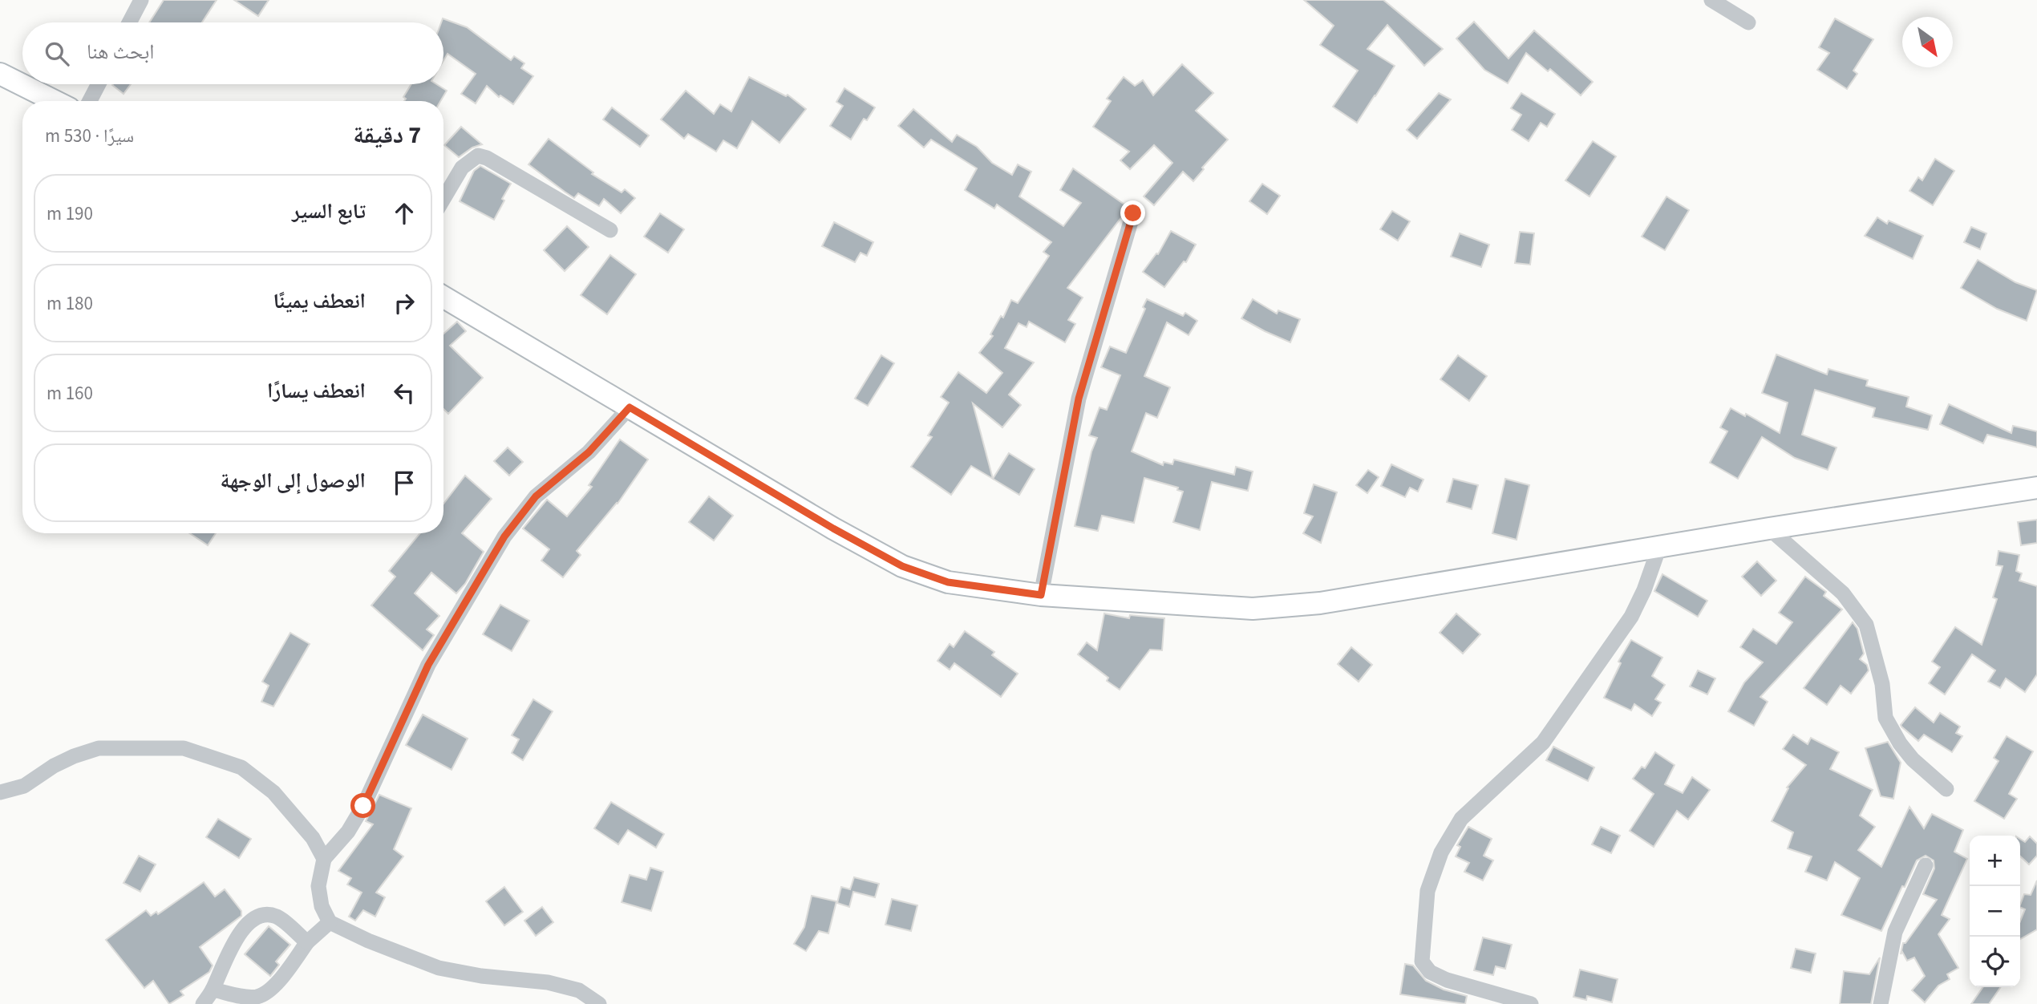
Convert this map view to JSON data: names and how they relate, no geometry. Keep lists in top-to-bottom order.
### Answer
{
  "north": "bottom right",
  "page": {
    "search": "ابحث هنا",
    "heading": ["7 دقيقة", "سيرًا · 530 m"],
    "list": [
      ["تابع السير", "190 m"],
      ["انعطف يمينًا", "180 m"],
      ["انعطف يسارًا", "160 m"],
      "الوصول إلى الوجهة"
    ],
    "map_buttons": ["+", "−"]
  }
}
